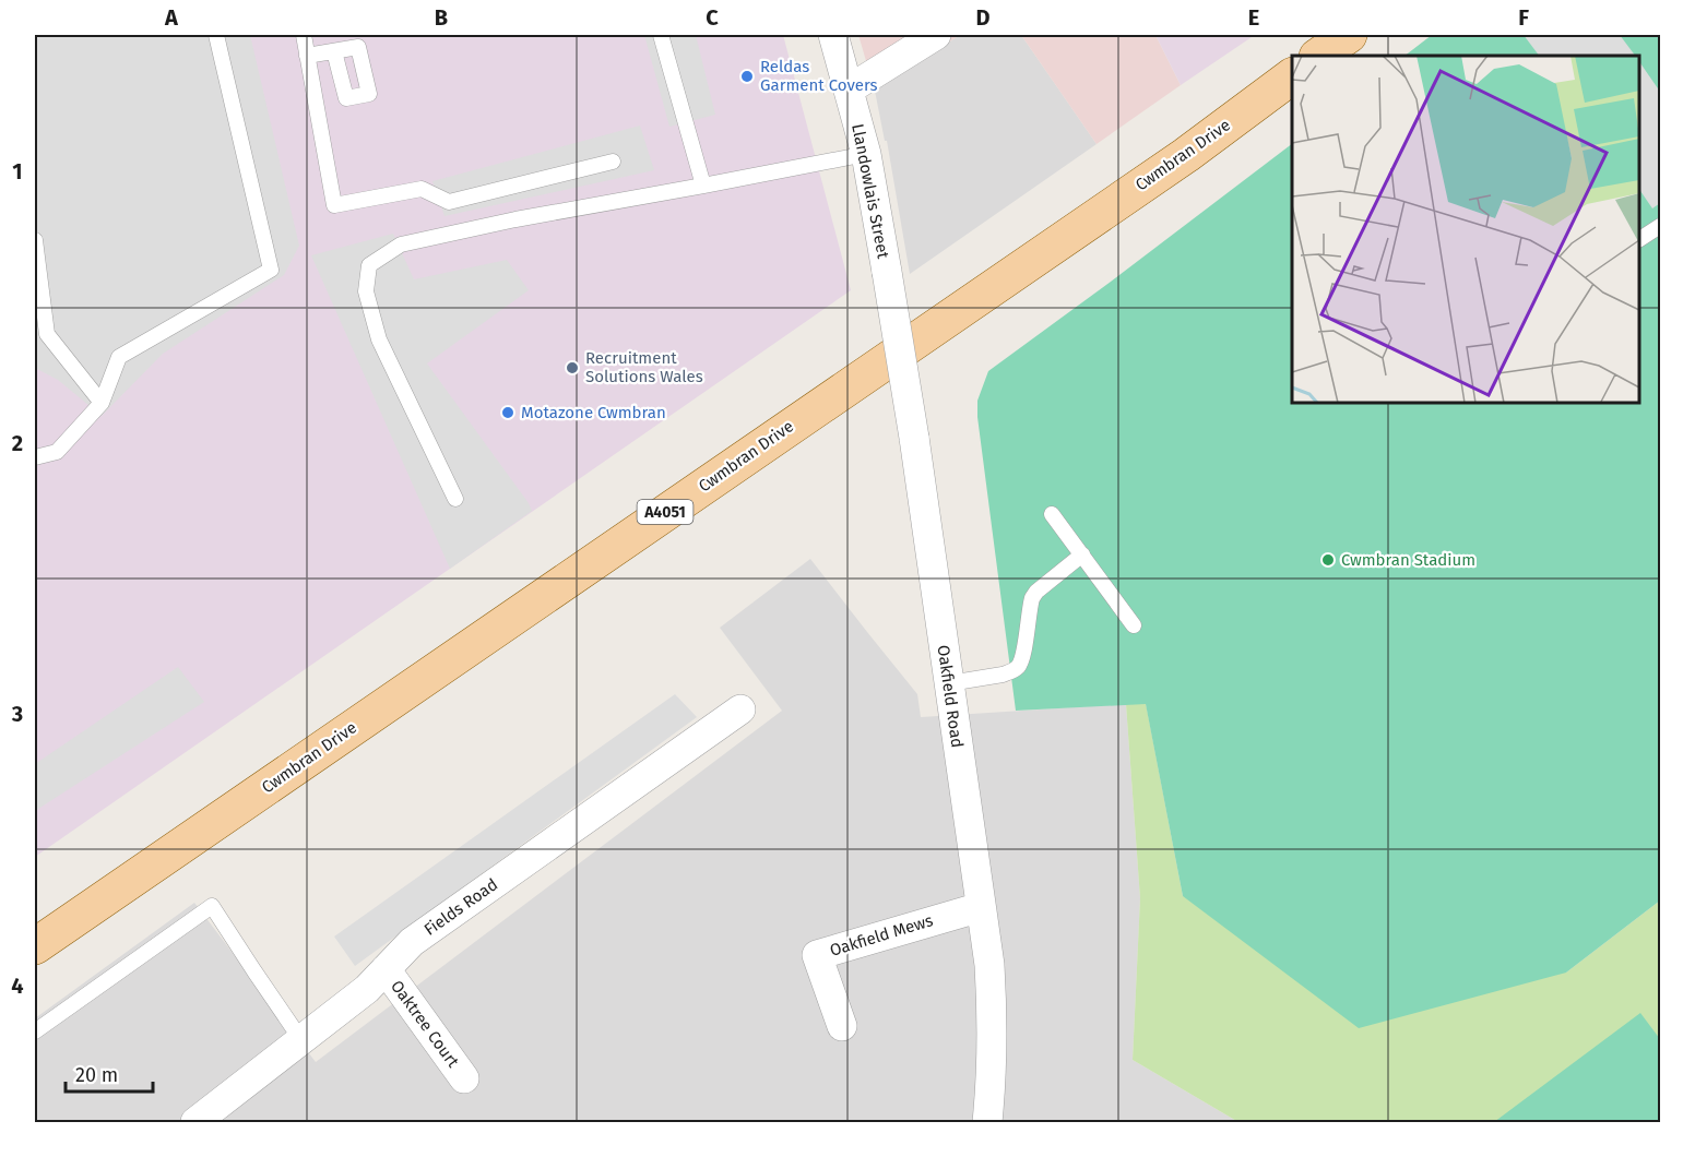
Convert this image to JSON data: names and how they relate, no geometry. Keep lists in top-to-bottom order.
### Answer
{
  "streets": {
    "main road": ["Cwmbran Drive", "A4051"],
    "street": [
      "Llandowlais Street",
      "Oakfield Road",
      "Fields Road",
      "Oakfield Mews",
      "Oaktree Court"
    ]
  },
  "crossings": [
    ["Llandowlais Street", "Oakfield Road"],
    ["Oakfield Road", "Oakfield Mews"],
    ["Fields Road", "Oaktree Court"]
  ],
  "places": [
    "Reldas Garment Covers",
    "Recruitment Solutions Wales",
    "Motazone Cwmbran",
    "Cwmbran Stadium"
  ],
  "scale_bar": "20 m",
  "grid": {
    "columns": [
      "A",
      "B",
      "C",
      "D",
      "E",
      "F"
    ],
    "rows": [
      "1",
      "2",
      "3",
      "4"
    ]
  }
}
